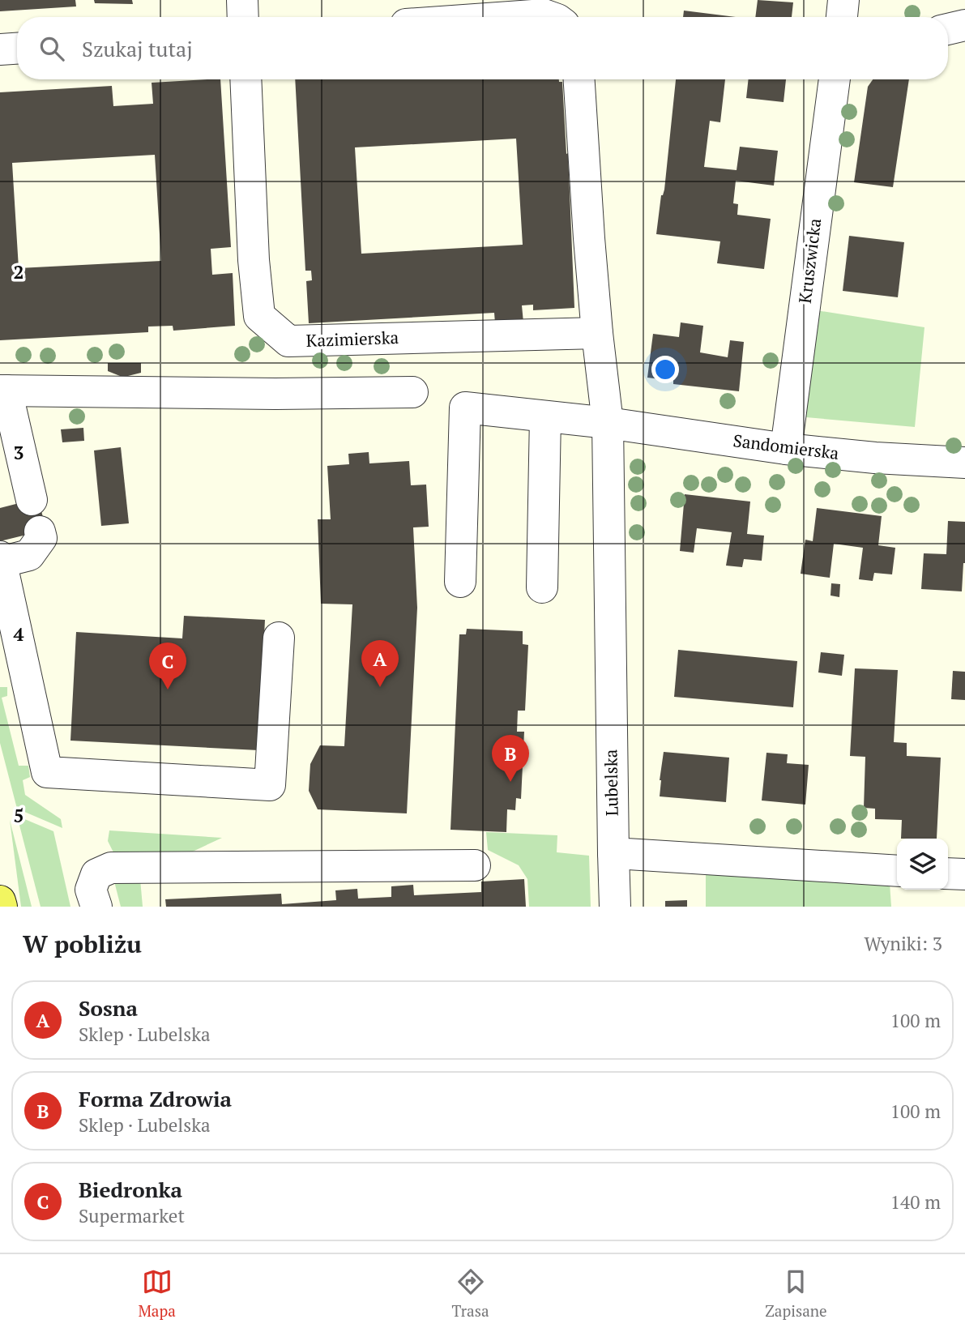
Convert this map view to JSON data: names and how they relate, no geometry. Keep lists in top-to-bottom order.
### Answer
{
  "streets": {
    "street": [
      "Kruszwicka",
      "Kazimierska",
      "Sandomierska",
      "Lubelska"
    ]
  },
  "crossings": [
    ["Kruszwicka", "Sandomierska"],
    ["Sandomierska", "Lubelska"]
  ],
  "page": {
    "search": "Szukaj tutaj",
    "pins": ["A", "C", "B"],
    "heading": ["W pobliżu", "Wyniki: 3"],
    "list": [
      {
        "mark": "A",
        "name": "Sosna",
        "note": "Sklep · Lubelska",
        "value": "100 m"
      },
      {
        "mark": "B",
        "name": "Forma Zdrowia",
        "note": "Sklep · Lubelska",
        "value": "100 m"
      },
      {
        "mark": "C",
        "name": "Biedronka",
        "note": "Supermarket",
        "value": "140 m"
      }
    ],
    "nav": ["Mapa", "Trasa", "Zapisane"]
  },
  "grid": {
    "rows": [
      "2",
      "3",
      "4",
      "5"
    ]
  }
}
